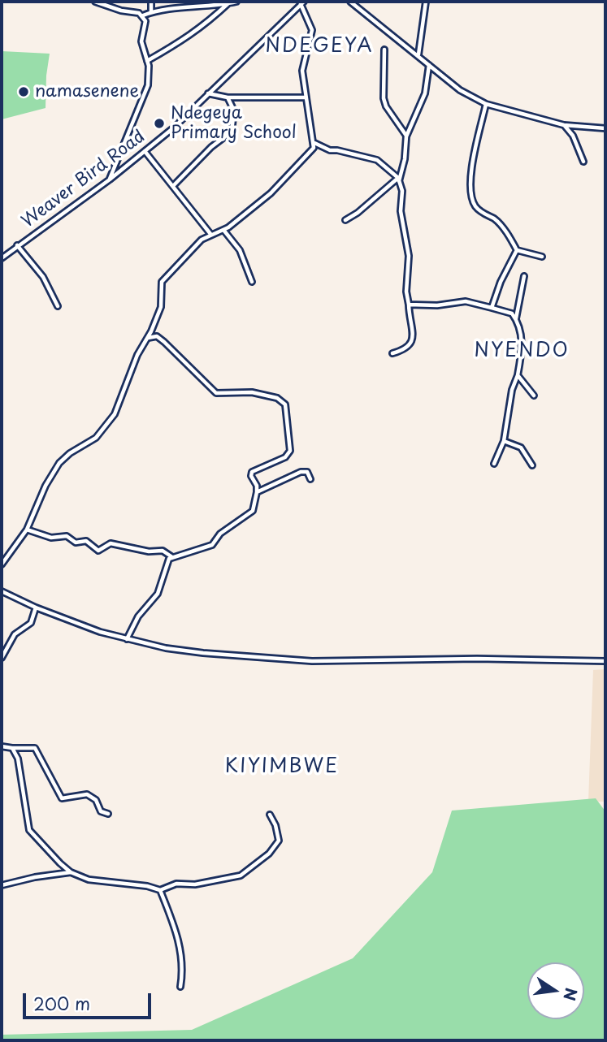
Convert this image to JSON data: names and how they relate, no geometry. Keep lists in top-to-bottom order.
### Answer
{
  "streets": {
    "street": ["Weaver Bird Road"]
  },
  "districts": ["NDEGEYA", "NYENDO", "KIYIMBWE"],
  "places": ["namasenene", "Ndegeya Primary School"],
  "scale_bar": "200 m",
  "north": "right"
}
